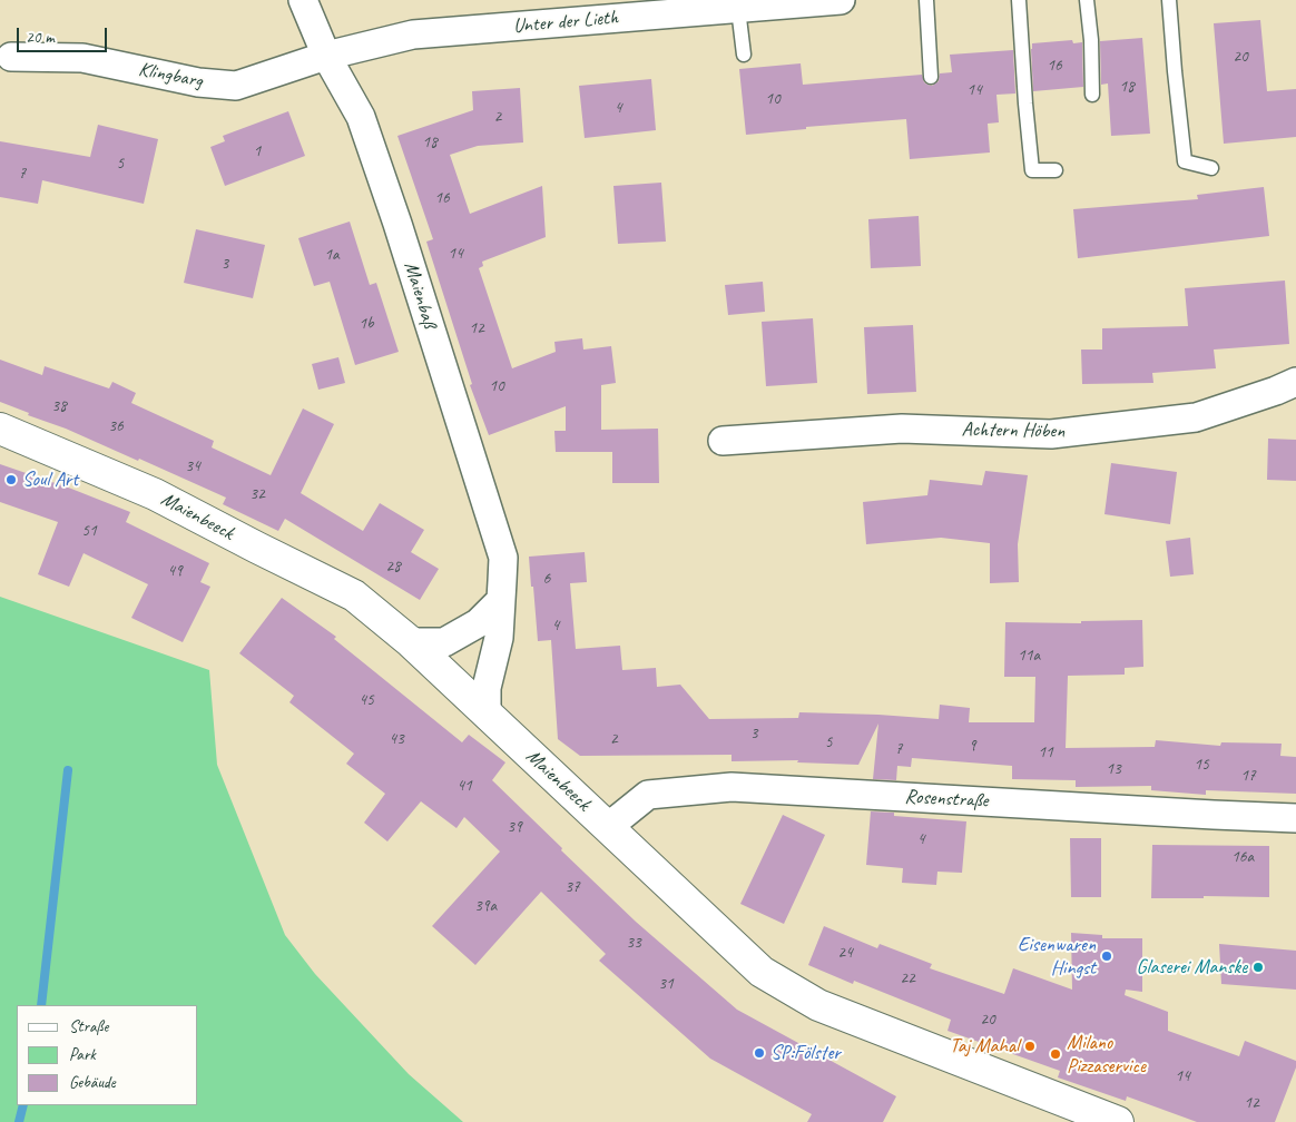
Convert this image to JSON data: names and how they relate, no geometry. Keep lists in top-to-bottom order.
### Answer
{
  "streets": {
    "street": [
      "Unter der Lieth",
      "Klingbarg",
      "Maienbaß",
      "Achtern Höben",
      "Maienbeeck",
      "Rosenstraße"
    ]
  },
  "crossings": [
    ["Unter der Lieth", "Klingbarg"],
    ["Unter der Lieth", "Maienbaß"],
    ["Klingbarg", "Maienbaß"],
    ["Maienbaß", "Maienbeeck"],
    ["Maienbeeck", "Rosenstraße"]
  ],
  "places": [
    "Soul Art",
    "Eisenwaren Hingst",
    "Glaserei Manske",
    "Taj Mahal",
    "SP:Fölster",
    "Milano Pizzaservice"
  ],
  "house_numbers": [
    "20",
    "16",
    "18",
    "14",
    "10",
    "4",
    "2",
    "18",
    "1",
    "5",
    "7",
    "16",
    "14",
    "1a",
    "3",
    "1b",
    "12",
    "10",
    "38",
    "36",
    "34",
    "32",
    "51",
    "28",
    "49",
    "6",
    "4",
    "11a",
    "45",
    "3",
    "43",
    "2",
    "5",
    "9",
    "7",
    "11",
    "15",
    "13",
    "17",
    "41",
    "39",
    "4",
    "16a",
    "37",
    "39a",
    "33",
    "24",
    "22",
    "31",
    "20",
    "14",
    "12"
  ],
  "legend": ["Straße", "Park", "Gebäude"],
  "scale_bar": "20 m"
}
